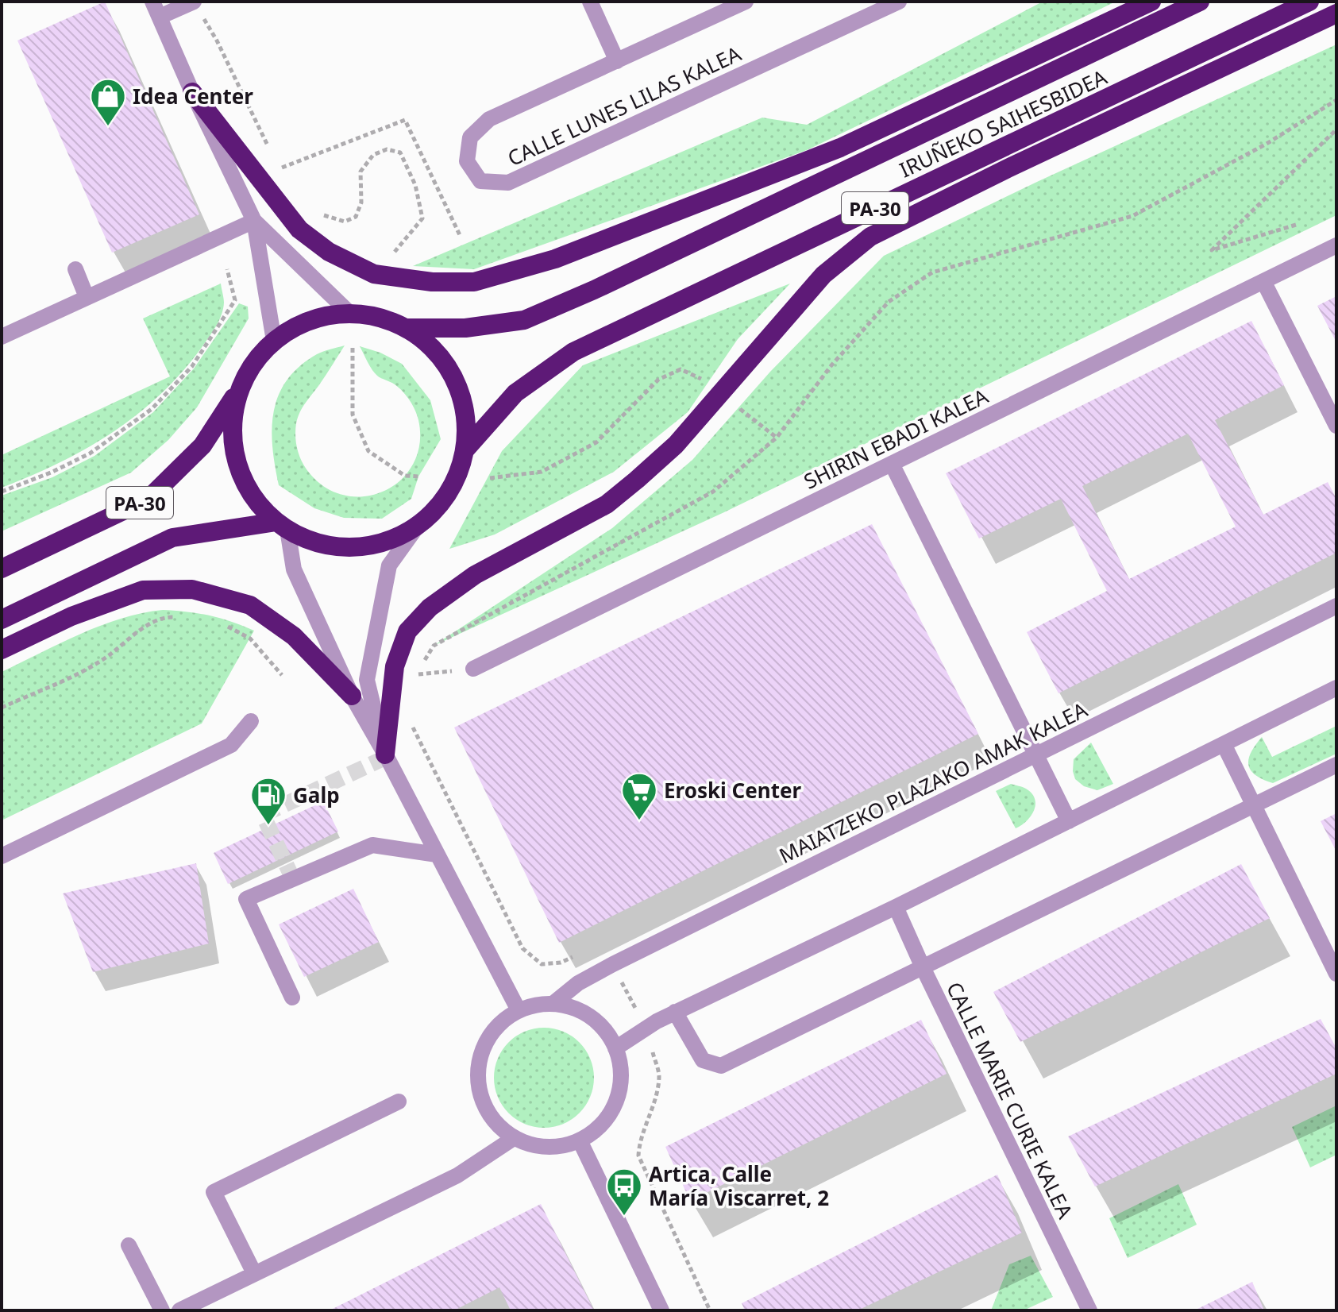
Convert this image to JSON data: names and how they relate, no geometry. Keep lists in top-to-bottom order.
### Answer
{
  "streets": {
    "highway": ["IRUÑEKO SAIHESBIDEA", "PA-30"],
    "street": [
      "CALLE LUNES LILAS KALEA",
      "SHIRIN EBADI KALEA",
      "MAIATZEKO PLAZAKO AMAK KALEA",
      "CALLE MARIE CURIE KALEA"
    ]
  },
  "crossings": [
    ["IRUÑEKO SAIHESBIDEA", "PA-30"]
  ],
  "places": {
    "shop": ["Idea Center"],
    "supermarket": ["Eroski Center"],
    "fuel station": ["Galp"],
    "bus stop": ["Artica, Calle María Viscarret, 2"]
  }
}
